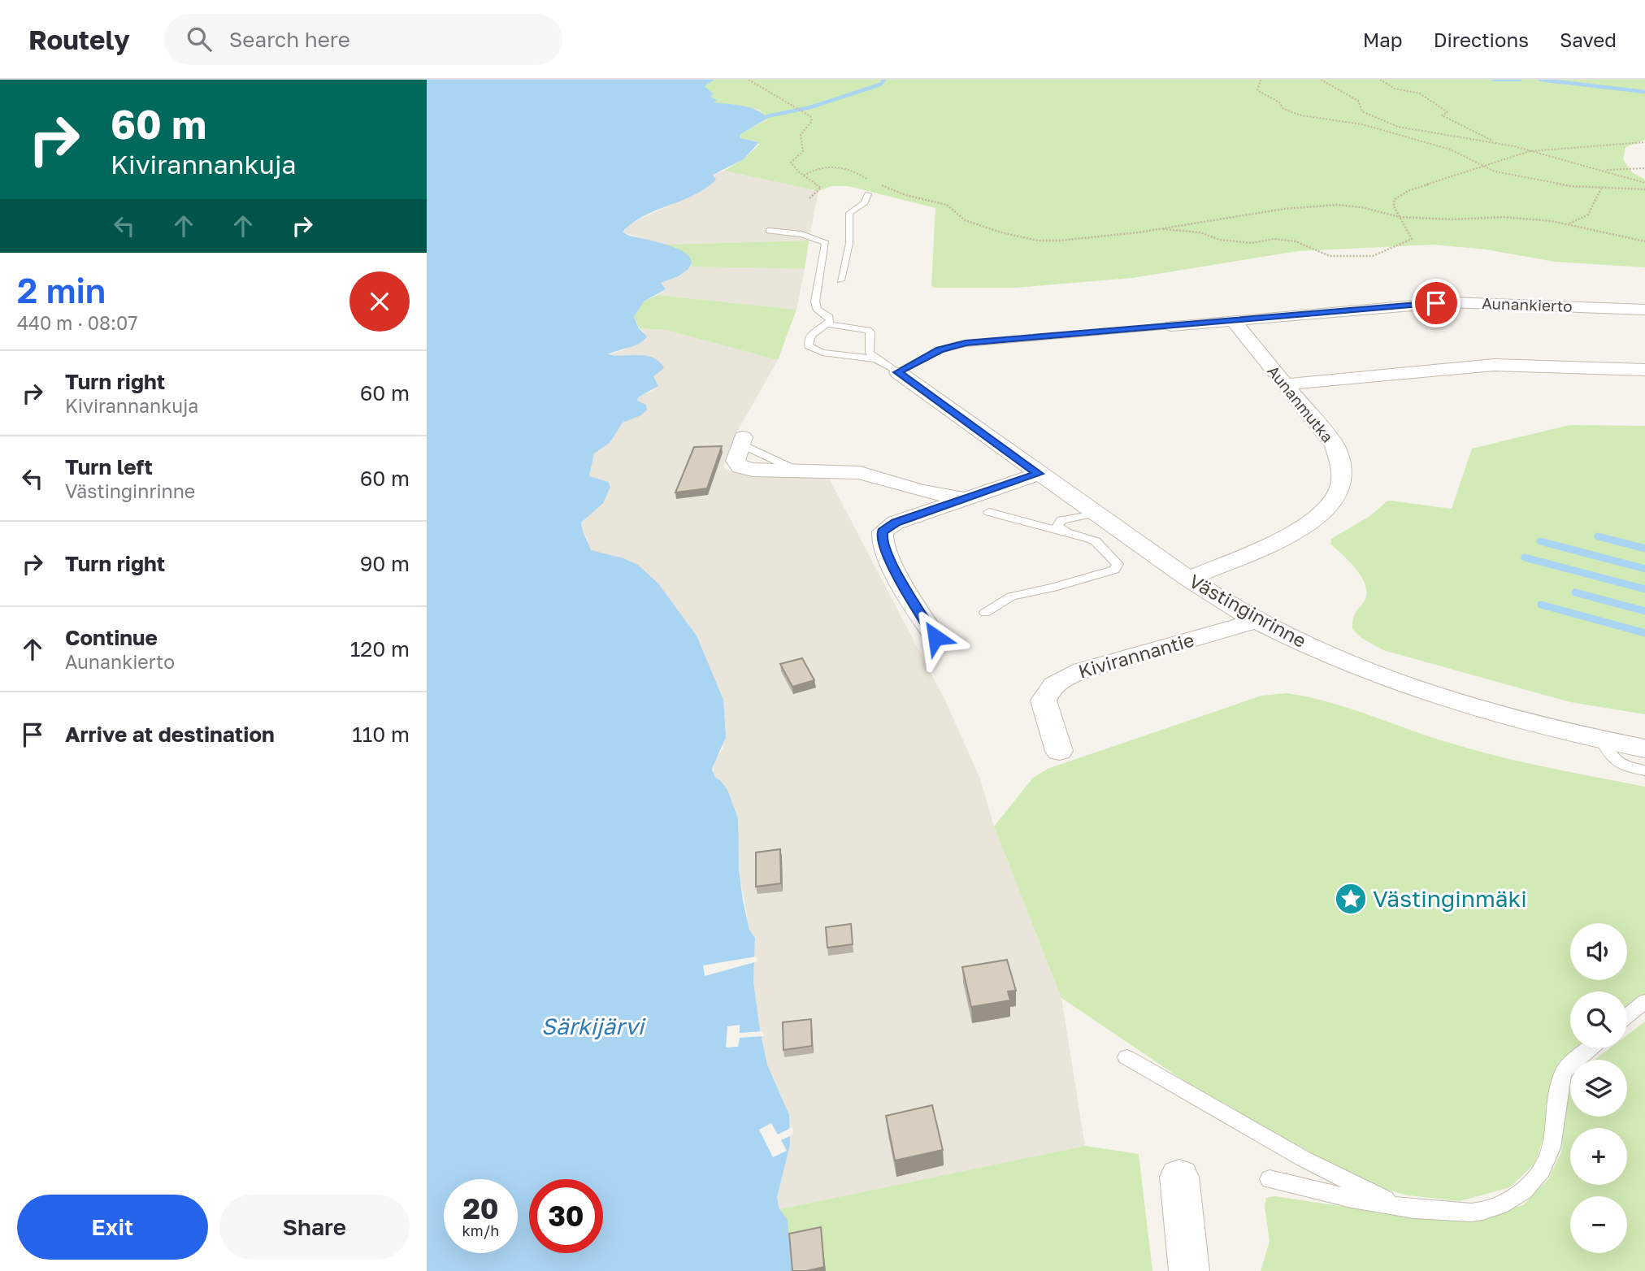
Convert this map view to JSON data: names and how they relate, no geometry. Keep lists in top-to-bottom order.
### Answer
{
  "streets": {
    "street": [
      "Aunankierto",
      "Aunanmutka",
      "Västinginrinne",
      "Kivirannantie"
    ]
  },
  "crossings": [
    ["Aunankierto", "Aunanmutka"],
    ["Aunanmutka", "Västinginrinne"],
    ["Västinginrinne", "Kivirannantie"]
  ],
  "water": ["Särkijärvi"],
  "places": {
    "place": ["Västinginmäki"]
  },
  "page": {
    "header": "Routely",
    "search": "Search here",
    "nav": ["Map", "Directions", "Saved"],
    "turn": ["60 m", "Kivirannankuja"],
    "heading": ["2 min", "440 m · 08:07"],
    "list": [
      {
        "name": "Turn right",
        "note": "Kivirannankuja",
        "value": "60 m"
      },
      {
        "name": "Turn left",
        "note": "Västinginrinne",
        "value": "60 m"
      },
      {
        "name": "Turn right",
        "value": "90 m"
      },
      {
        "name": "Continue",
        "note": "Aunankierto",
        "value": "120 m"
      },
      {
        "name": "Arrive at destination",
        "value": "110 m"
      }
    ],
    "map_buttons": ["+", "−"],
    "speed": "20 km/h",
    "limit": "30",
    "buttons": ["Exit", "Share"]
  }
}
